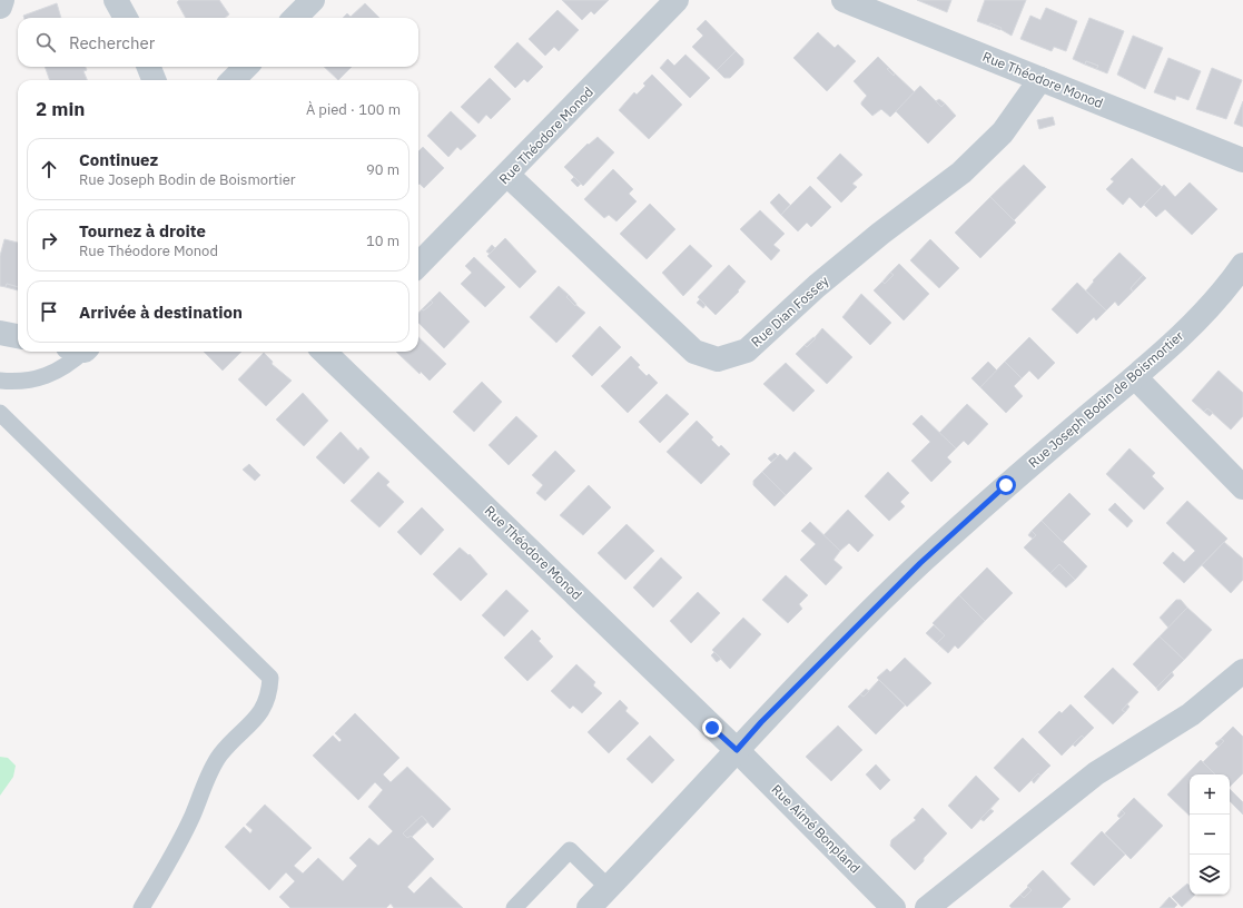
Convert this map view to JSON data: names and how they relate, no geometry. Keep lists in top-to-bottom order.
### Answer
{
  "streets": {
    "street": [
      "Rue Théodore Monod",
      "Rue Dian Fossey",
      "Rue Joseph Bodin de Boismortier",
      "Rue Aimé Bonpland"
    ]
  },
  "crossings": [
    ["Rue Théodore Monod", "Rue Dian Fossey"],
    ["Rue Théodore Monod", "Rue Joseph Bodin de Boismortier"],
    ["Rue Théodore Monod", "Rue Aimé Bonpland"],
    ["Rue Joseph Bodin de Boismortier", "Rue Aimé Bonpland"]
  ],
  "page": {
    "search": "Rechercher",
    "heading": ["2 min", "À pied · 100 m"],
    "list": [
      ["Continuez", "Rue Joseph Bodin de Boismortier", "90 m"],
      ["Tournez à droite", "Rue Théodore Monod", "10 m"],
      "Arrivée à destination"
    ],
    "map_buttons": ["+", "−"]
  }
}
